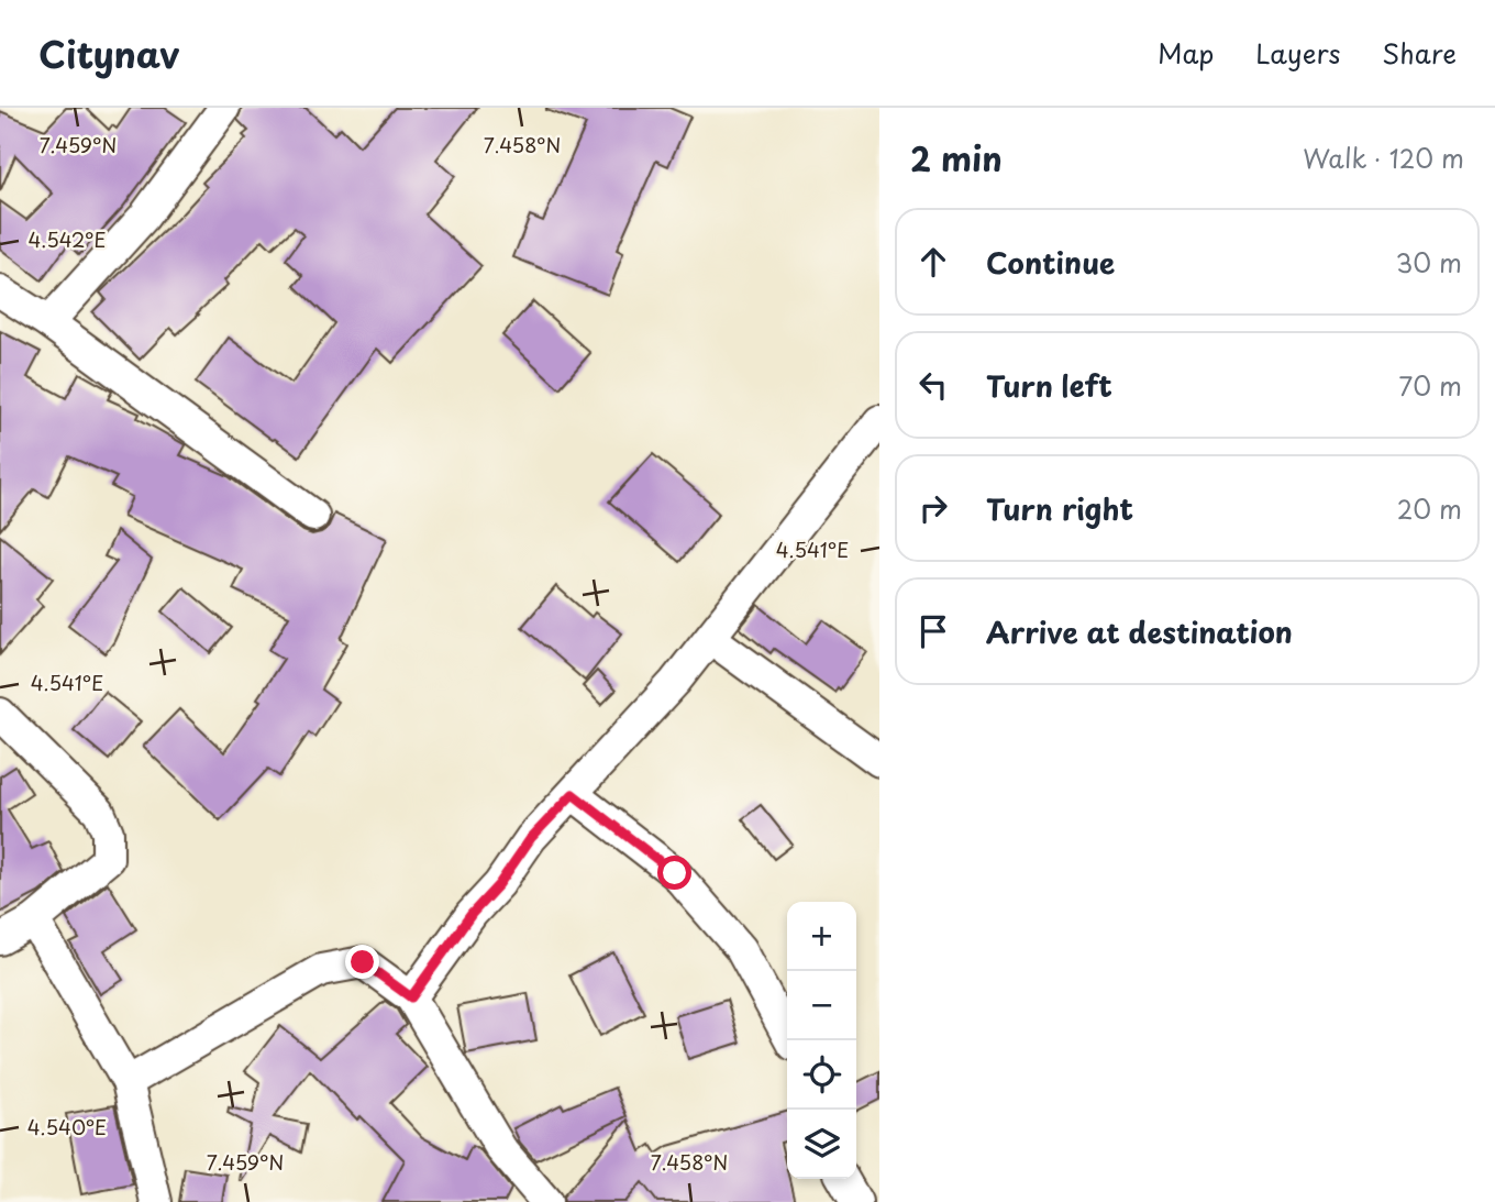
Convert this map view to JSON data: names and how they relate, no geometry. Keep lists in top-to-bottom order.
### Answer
{
  "page": {
    "header": "Citynav",
    "nav": ["Map", "Layers", "Share"],
    "heading": ["2 min", "Walk · 120 m"],
    "list": [
      ["Continue", "30 m"],
      ["Turn left", "70 m"],
      ["Turn right", "20 m"],
      "Arrive at destination"
    ],
    "map_buttons": ["+", "−"]
  },
  "coordinates": [
    "7.459°N",
    "7.458°N",
    "4.542°E",
    "4.541°E",
    "4.540°E"
  ]
}
